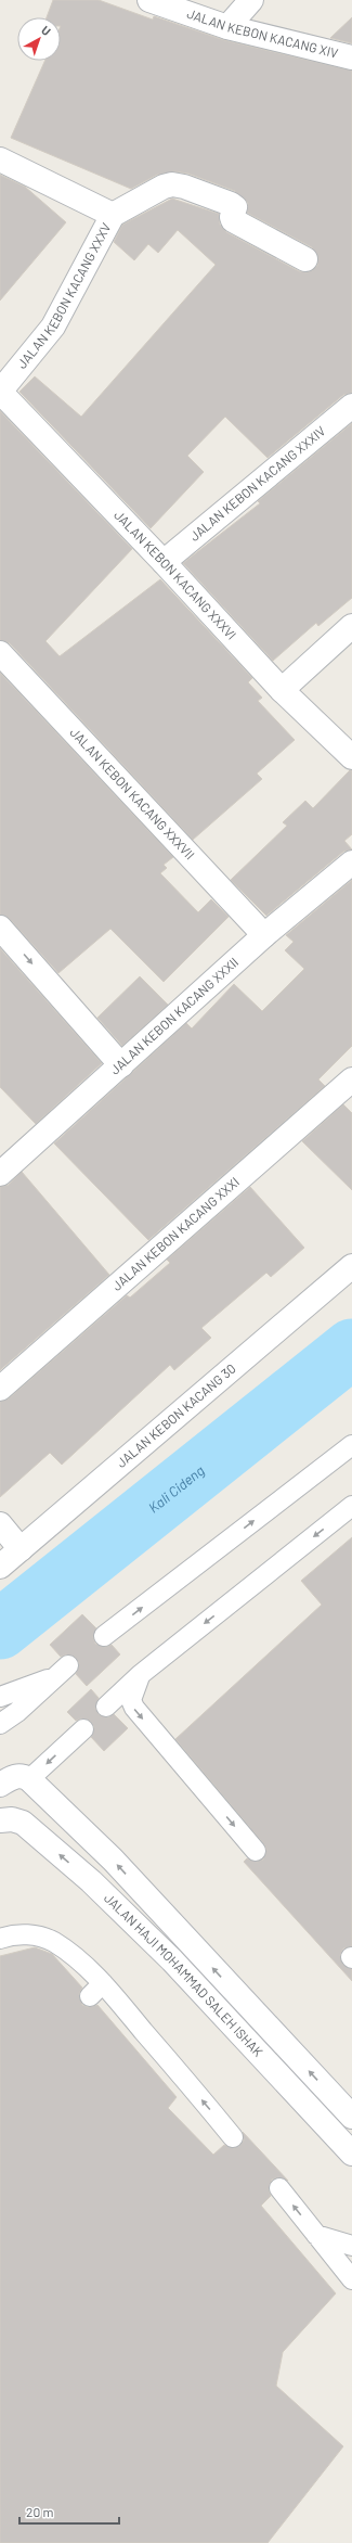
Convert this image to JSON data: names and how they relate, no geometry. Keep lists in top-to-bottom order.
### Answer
{
  "streets": {
    "street": [
      "JALAN KEBON KACANG XIV",
      "JALAN KEBON KACANG XXXV",
      "JALAN KEBON KACANG XXXIV",
      "JALAN KEBON KACANG XXXVI",
      "JALAN KEBON KACANG XXXVII",
      "JALAN KEBON KACANG XXXII",
      "JALAN KEBON KACANG XXXI",
      "JALAN KEBON KACANG 30",
      "JALAN HAJI MOHAMMAD SALEH ISHAK"
    ]
  },
  "crossings": [
    ["JALAN KEBON KACANG XXXV", "JALAN KEBON KACANG XXXVI"],
    ["JALAN KEBON KACANG XXXIV", "JALAN KEBON KACANG XXXVI"],
    ["JALAN KEBON KACANG XXXVII", "JALAN KEBON KACANG XXXII"]
  ],
  "one_way": ["JALAN HAJI MOHAMMAD SALEH ISHAK"],
  "water": ["Kali Cideng"],
  "scale_bar": "20 m",
  "north": "top right"
}
